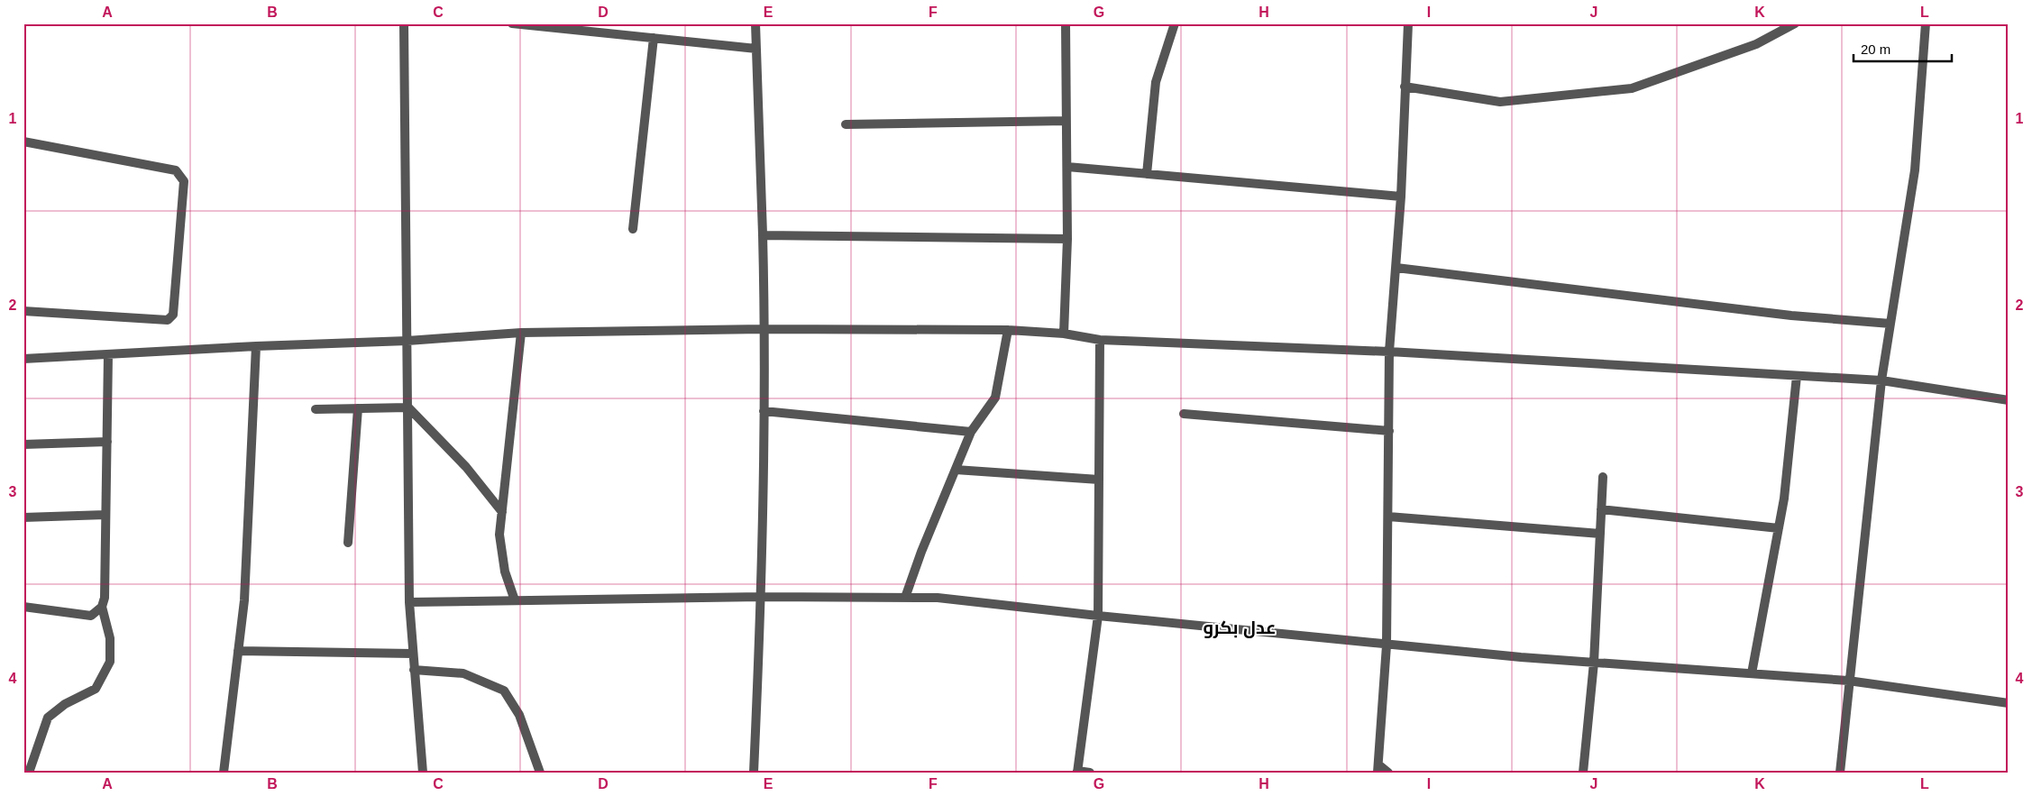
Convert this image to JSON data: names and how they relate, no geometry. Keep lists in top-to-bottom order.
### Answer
{
  "districts": ["عدل بكرو"],
  "scale_bar": "20 m",
  "grid": {
    "columns": [
      "A",
      "B",
      "C",
      "D",
      "E",
      "F",
      "G",
      "H",
      "I",
      "J",
      "K",
      "L"
    ],
    "rows": [
      "1",
      "2",
      "3",
      "4"
    ]
  }
}
